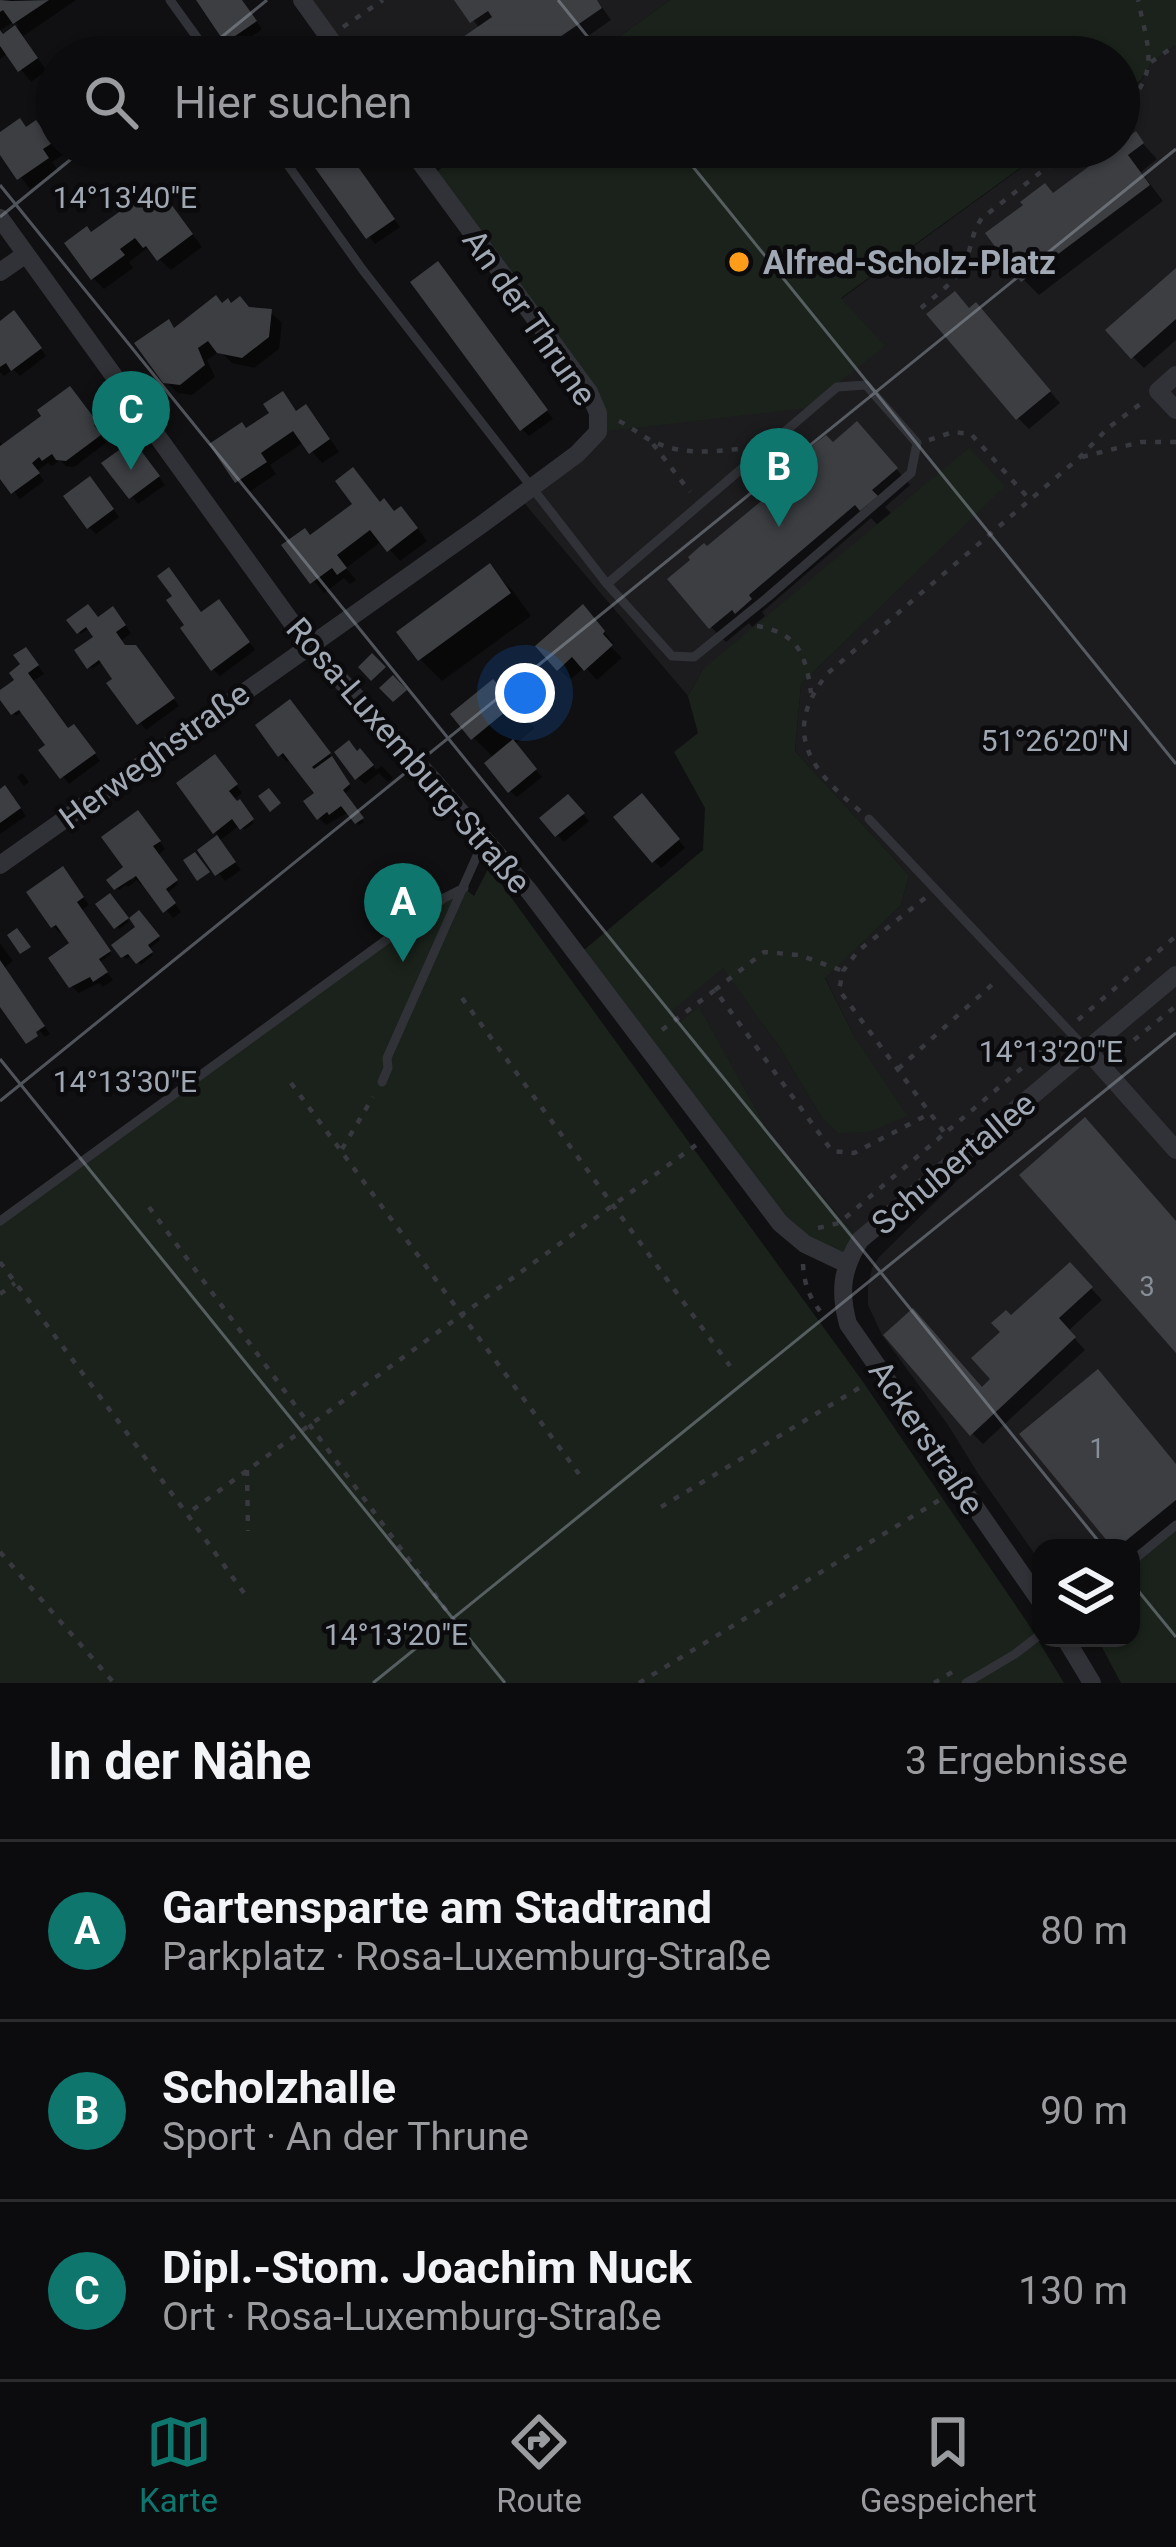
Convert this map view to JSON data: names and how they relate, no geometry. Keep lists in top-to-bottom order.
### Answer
{
  "streets": {
    "street": [
      "An der Thrune",
      "Herweghstraße",
      "Rosa-Luxemburg-Straße",
      "Schubertallee",
      "Ackerstraße"
    ]
  },
  "crossings": [
    ["An der Thrune", "Herweghstraße"],
    ["An der Thrune", "Rosa-Luxemburg-Straße"],
    ["Herweghstraße", "Rosa-Luxemburg-Straße"],
    ["Rosa-Luxemburg-Straße", "Schubertallee"],
    ["Rosa-Luxemburg-Straße", "Ackerstraße"],
    ["Schubertallee", "Ackerstraße"]
  ],
  "places": ["Alfred-Scholz-Platz"],
  "house_numbers": ["3", "1"],
  "page": {
    "search": "Hier suchen",
    "pins": ["C", "B", "A"],
    "heading": ["In der Nähe", "3 Ergebnisse"],
    "list": [
      {
        "mark": "A",
        "name": "Gartensparte am Stadtrand",
        "note": "Parkplatz · Rosa-Luxemburg-Straße",
        "value": "80 m"
      },
      {
        "mark": "B",
        "name": "Scholzhalle",
        "note": "Sport · An der Thrune",
        "value": "90 m"
      },
      {
        "mark": "C",
        "name": "Dipl.-Stom. Joachim Nuck",
        "note": "Ort · Rosa-Luxemburg-Straße",
        "value": "130 m"
      }
    ],
    "nav": ["Karte", "Route", "Gespeichert"]
  },
  "coordinates": [
    "14°13'40\"E",
    "51°26'20\"N",
    "14°13'20\"E",
    "14°13'30\"E"
  ]
}
